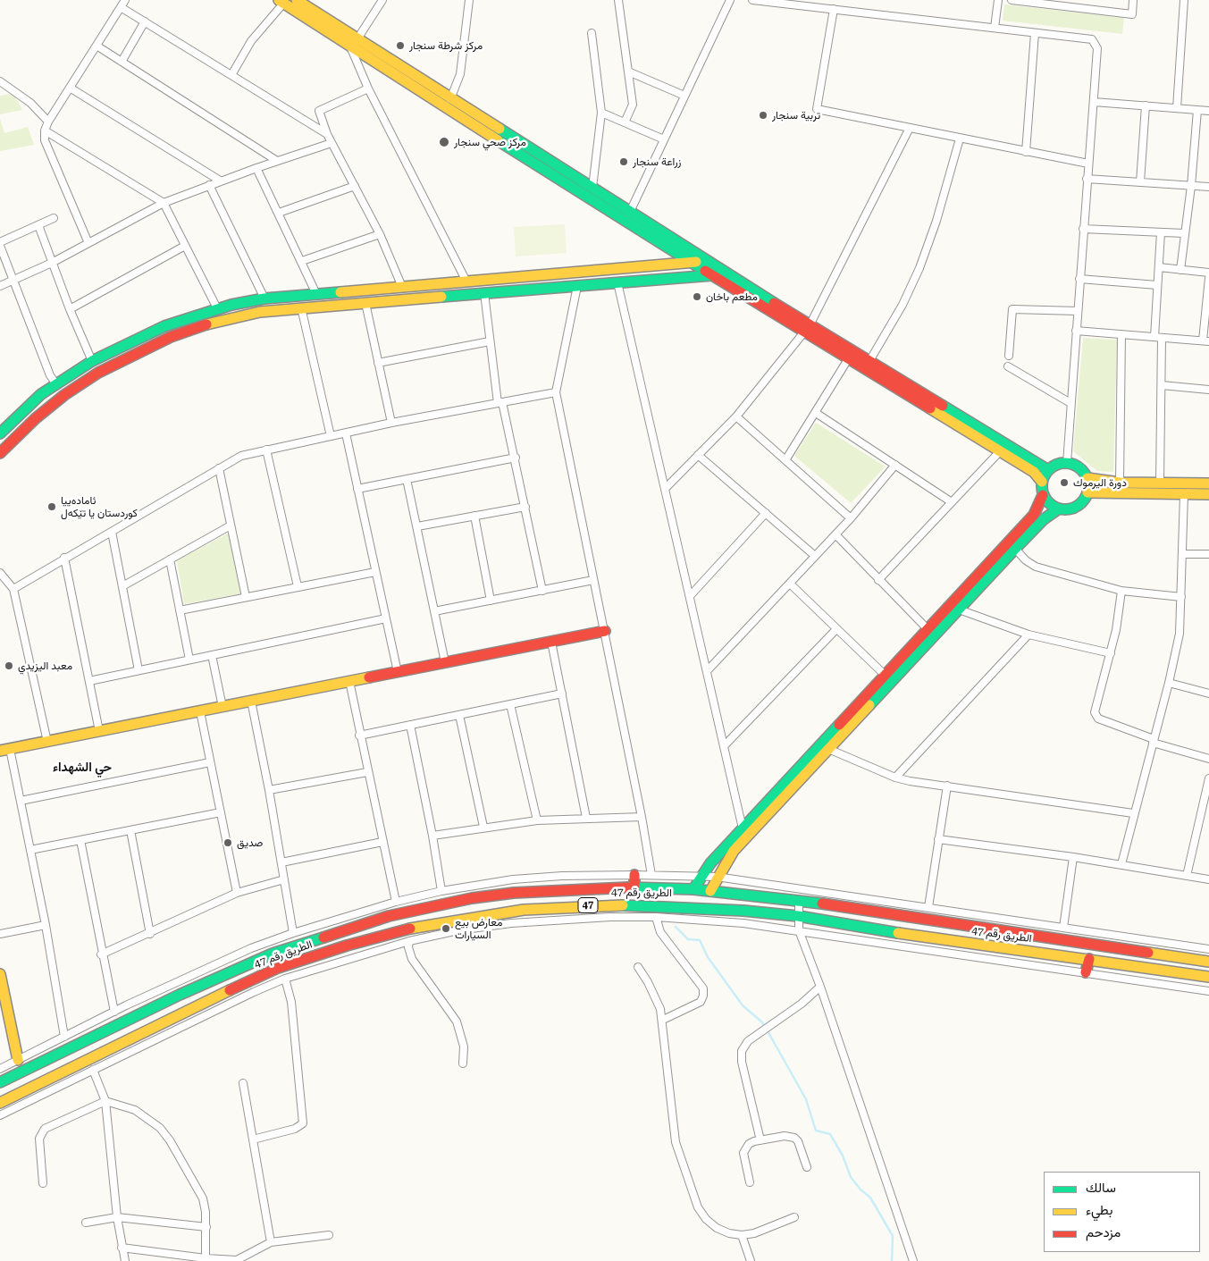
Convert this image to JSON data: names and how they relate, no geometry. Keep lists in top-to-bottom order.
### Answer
{
  "streets": {
    "main road": ["الطريق رقم 47", "47"]
  },
  "districts": ["حي الشهداء"],
  "places": [
    "مركز شرطة سنجار",
    "تربية سنجار",
    "مركز صحي سنجار",
    "زراعة سنجار",
    "مطعم باخان",
    "دورة اليرموك",
    "ئامادەییا کوردستان یا تێکەل",
    "معبد اليزيدي",
    "صديق",
    "معارض بيع السيارات"
  ],
  "legend": ["سالك", "بطيء", "مزدحم"]
}
